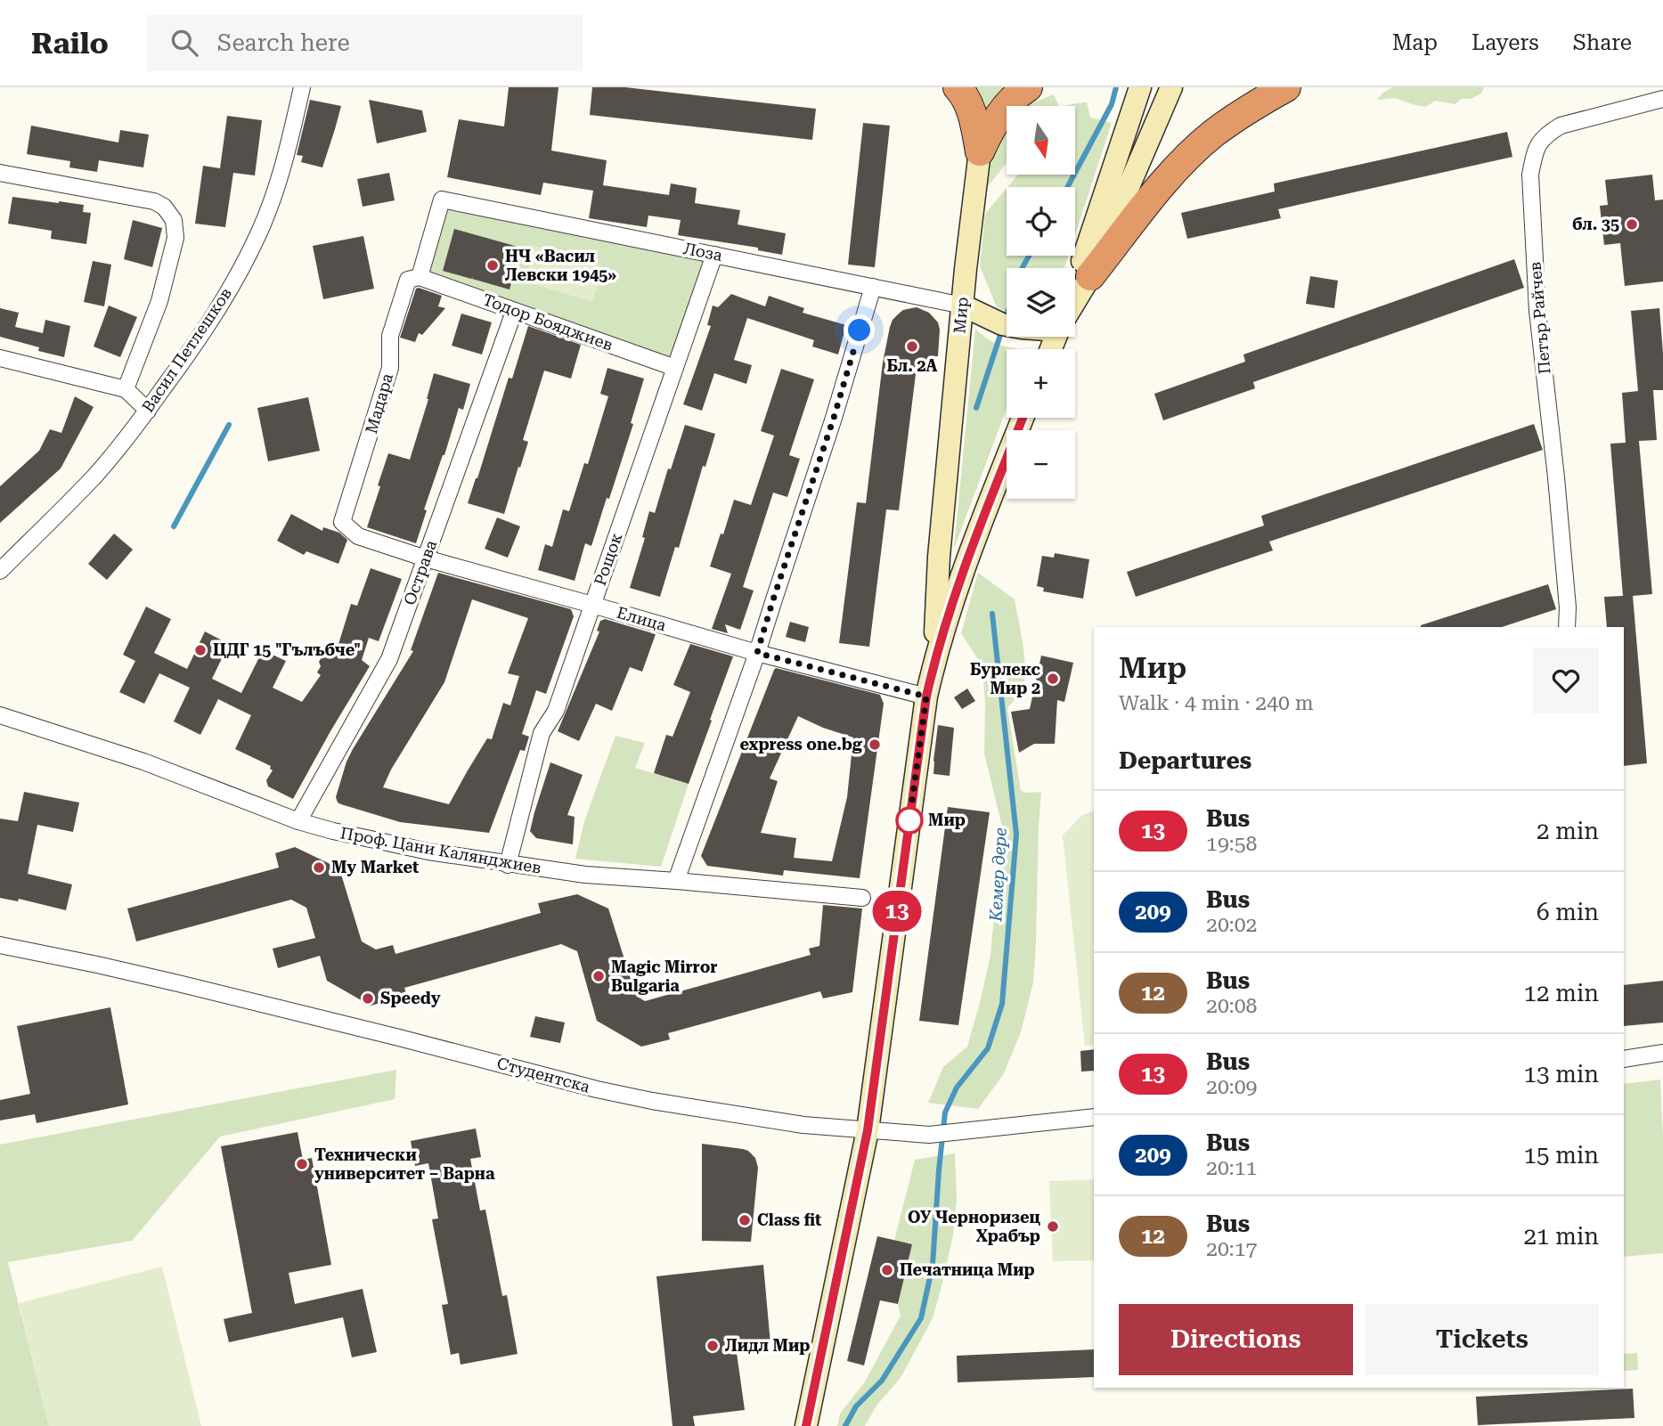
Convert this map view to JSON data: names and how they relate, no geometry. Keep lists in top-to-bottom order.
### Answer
{
  "streets": {
    "street": [
      "Лоза",
      "Мир",
      "Петър Райчев",
      "Тодор Бояджиев",
      "Васил Петлешков",
      "Мадара",
      "Рощок",
      "Острава",
      "Елица",
      "Проф. Цани Калянджиев",
      "Студентска"
    ]
  },
  "crossings": [
    ["Лоза", "Мир"],
    ["Лоза", "Мадара"],
    ["Лоза", "Рощок"],
    ["Мир", "Елица"],
    ["Мир", "Студентска"],
    ["Тодор Бояджиев", "Мадара"],
    ["Тодор Бояджиев", "Рощок"],
    ["Тодор Бояджиев", "Острава"],
    ["Мадара", "Елица"],
    ["Рощок", "Елица"],
    ["Рощок", "Проф. Цани Калянджиев"],
    ["Острава", "Елица"],
    ["Острава", "Проф. Цани Калянджиев"]
  ],
  "water": ["Кемер дере"],
  "places": [
    "бл. 35",
    "НЧ «Васил Левски 1945»",
    "Бл. 2А",
    "ЦДГ 15 \"Гълъбче\"",
    "Бурлекс Мир 2",
    "express one.bg",
    "Мир",
    "My Market",
    "Magic Mirror Bulgaria",
    "Speedy",
    "Технически университет – Варна",
    "Class fit",
    "ОУ Черноризец Храбър",
    "Печатница Мир",
    "Лидл Мир"
  ],
  "lines": ["bus line 13"],
  "north": "bottom",
  "page": {
    "header": "Railo",
    "search": "Search here",
    "nav": ["Map", "Layers", "Share"],
    "on_map": "13",
    "map_buttons": ["+", "−"],
    "heading": [
      ["Мир", "Walk · 4 min · 240 m"],
      "Departures"
    ],
    "list": [
      {
        "mark": "13",
        "name": "Bus",
        "note": "19:58",
        "value": "2 min"
      },
      {
        "mark": "209",
        "name": "Bus",
        "note": "20:02",
        "value": "6 min"
      },
      {
        "mark": "12",
        "name": "Bus",
        "note": "20:08",
        "value": "12 min"
      },
      {
        "mark": "13",
        "name": "Bus",
        "note": "20:09",
        "value": "13 min"
      },
      {
        "mark": "209",
        "name": "Bus",
        "note": "20:11",
        "value": "15 min"
      },
      {
        "mark": "12",
        "name": "Bus",
        "note": "20:17",
        "value": "21 min"
      }
    ],
    "buttons": ["Directions", "Tickets"]
  }
}
